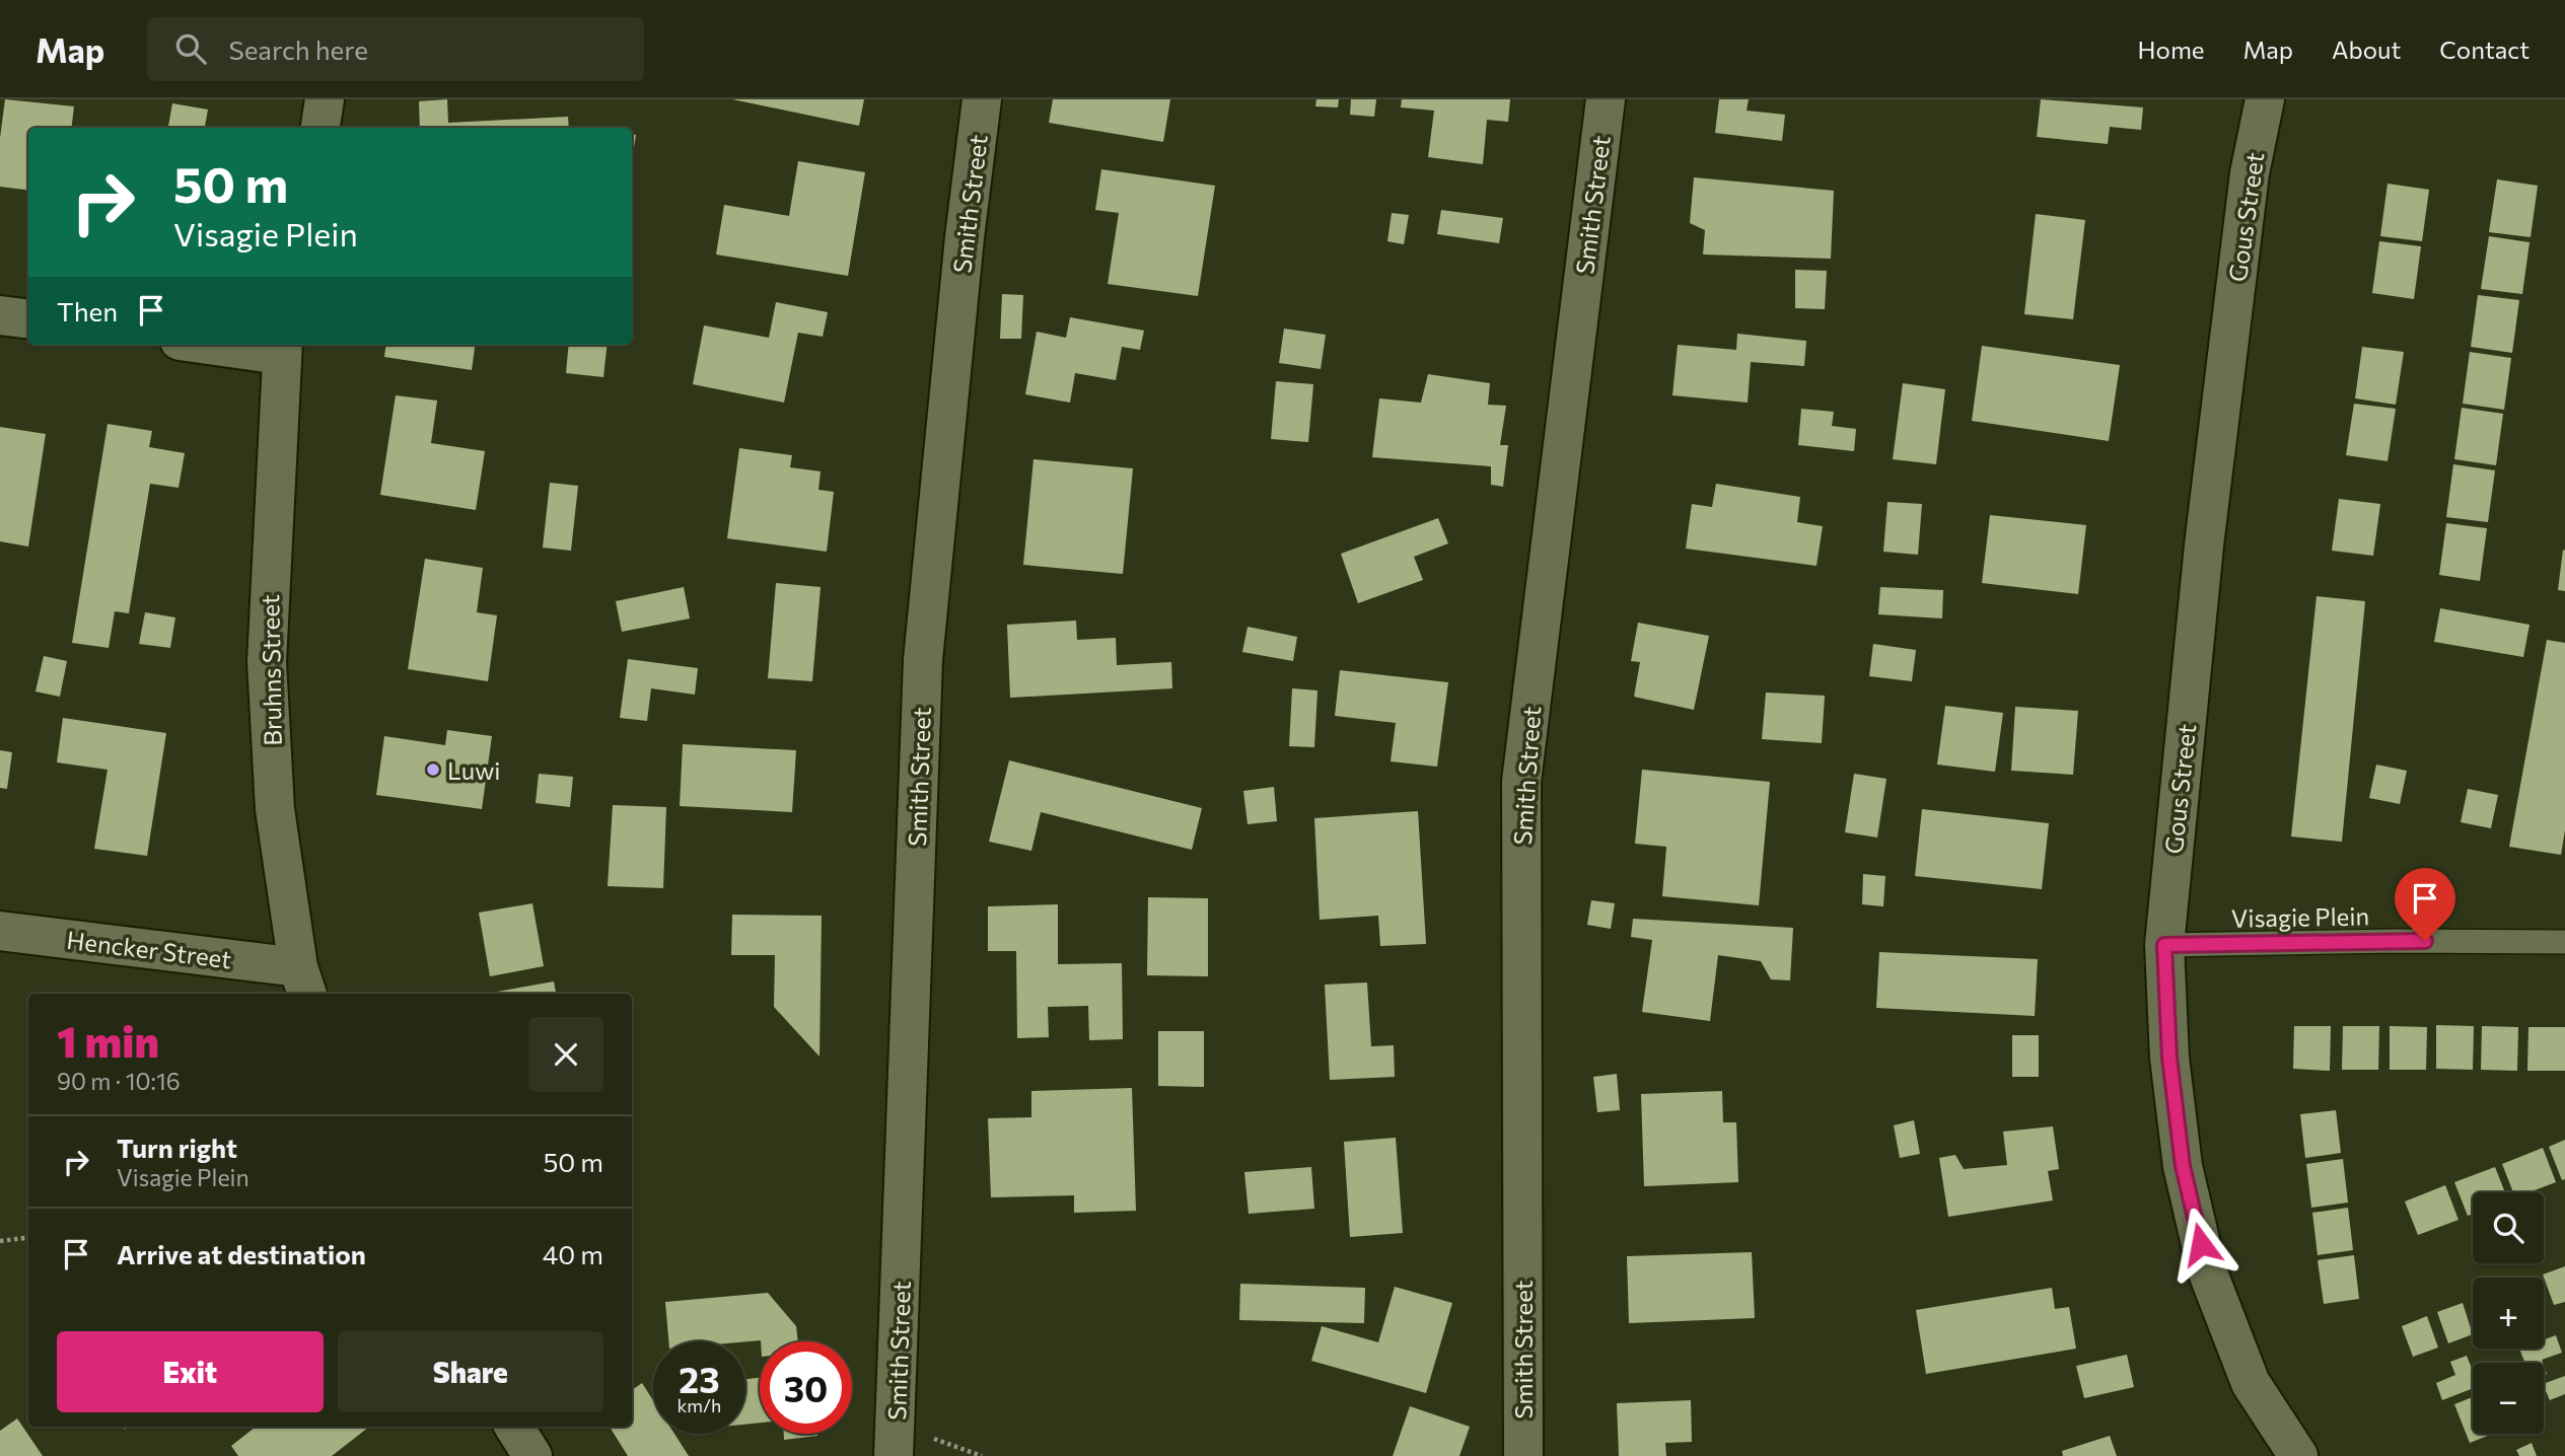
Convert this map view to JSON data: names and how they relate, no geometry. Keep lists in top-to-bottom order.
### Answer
{
  "streets": {
    "street": [
      "Smith Street",
      "Gous Street",
      "Bruhns Street",
      "Hencker Street"
    ],
    "lane": ["Visagie Plein"]
  },
  "crossings": [
    ["Gous Street", "Visagie Plein"],
    ["Bruhns Street", "Hencker Street"]
  ],
  "places": ["Luwi"],
  "page": {
    "header": "Map",
    "search": "Search here",
    "nav": [
      "Home",
      "Map",
      "About",
      "Contact"
    ],
    "turn": ["50 m", "Visagie Plein"],
    "then": "Then",
    "heading": ["1 min", "90 m · 10:16"],
    "list": [
      {
        "name": "Turn right",
        "note": "Visagie Plein",
        "value": "50 m"
      },
      {
        "name": "Arrive at destination",
        "value": "40 m"
      }
    ],
    "map_buttons": ["+", "−"],
    "buttons": ["Exit", "Share"],
    "speed": "23 km/h",
    "limit": "30"
  }
}
